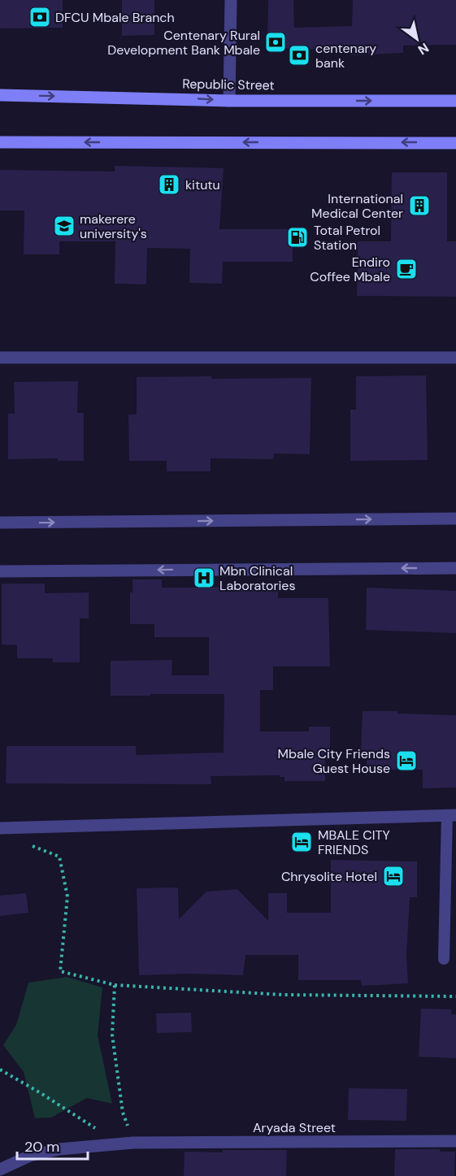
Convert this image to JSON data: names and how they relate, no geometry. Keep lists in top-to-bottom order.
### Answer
{
  "streets": {
    "main road": ["Republic Street"],
    "street": ["Aryada Street"]
  },
  "places": {
    "bank": ["DFCU Mbale Branch", "Centenary Rural Development Bank Mbale", "centenary bank"],
    "building": ["kitutu", "International Medical Center"],
    "school or university": ["makerere university's"],
    "fuel station": ["Total Petrol Station"],
    "cafe": ["Endiro Coffee Mbale"],
    "hospital": ["Mbn Clinical Laboratories"],
    "hotel": ["Mbale City Friends Guest House", "MBALE CITY FRIENDS", "Chrysolite Hotel"]
  },
  "scale_bar": "20 m",
  "north": "bottom right"
}
